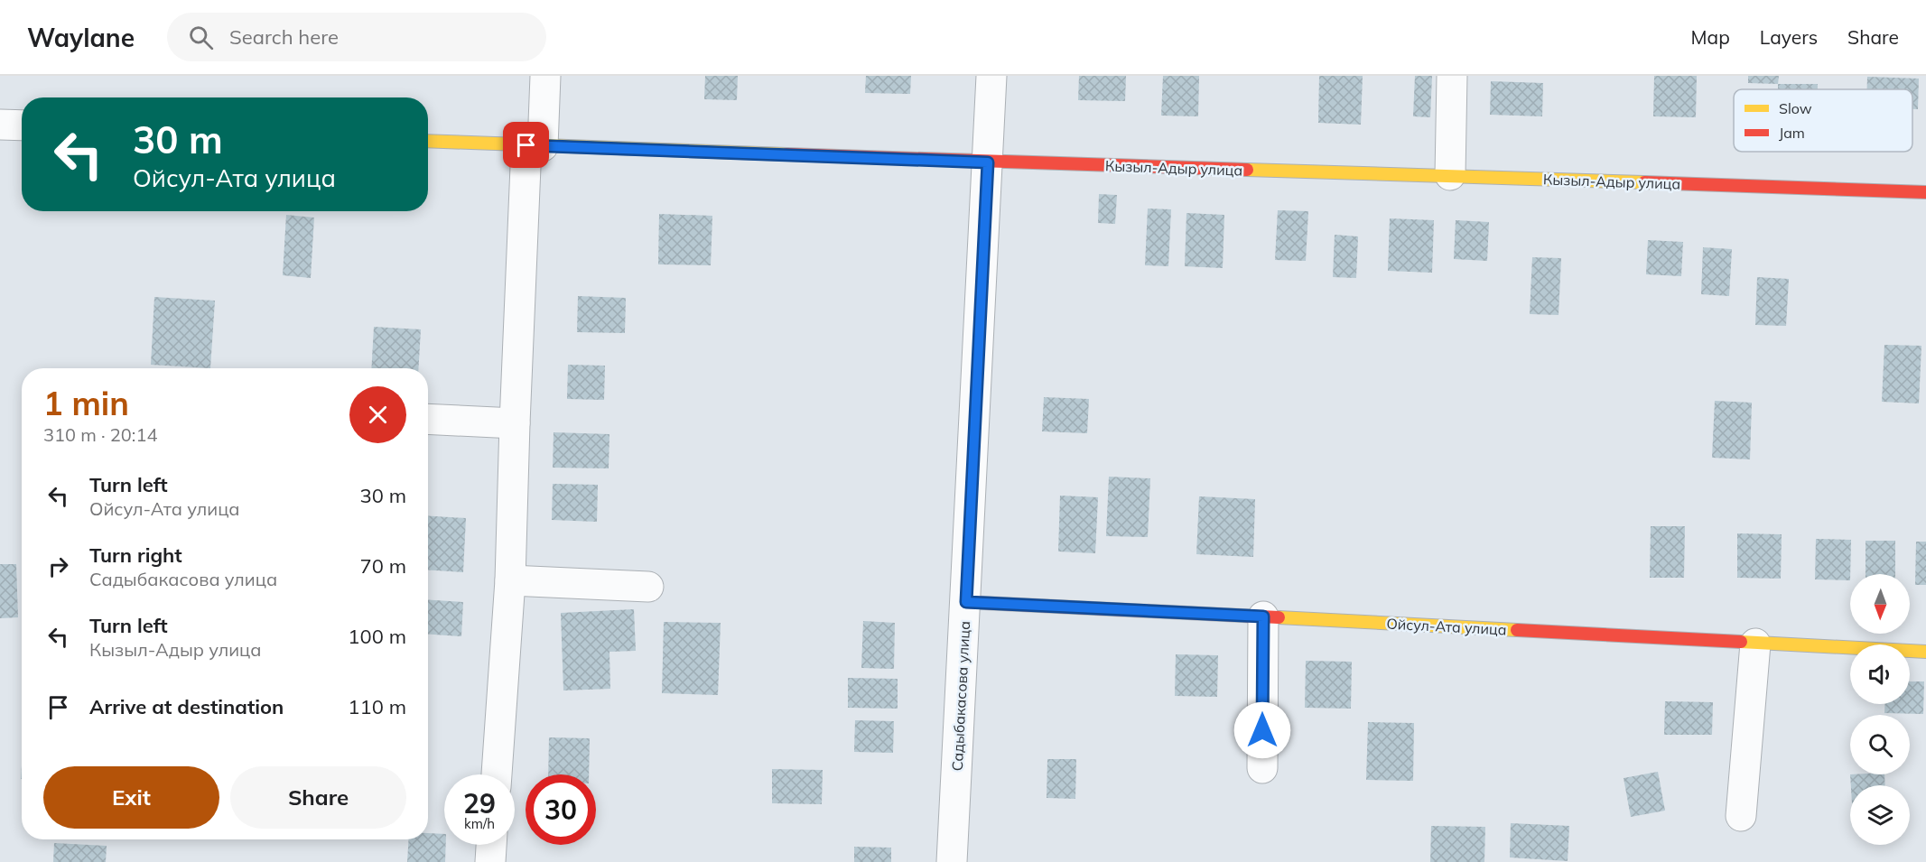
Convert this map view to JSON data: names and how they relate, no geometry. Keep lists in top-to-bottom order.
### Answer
{
  "streets": {
    "street": ["Кызыл-Адыр улица", "Ойсул-Ата улица", "Садыбакасова улица"]
  },
  "crossings": [
    ["Кызыл-Адыр улица", "Садыбакасова улица"],
    ["Ойсул-Ата улица", "Садыбакасова улица"]
  ],
  "legend": ["Slow", "Jam"],
  "north": "bottom",
  "page": {
    "header": "Waylane",
    "search": "Search here",
    "nav": ["Map", "Layers", "Share"],
    "turn": ["30 m", "Ойсул-Ата улица"],
    "heading": ["1 min", "310 m · 20:14"],
    "list": [
      {
        "name": "Turn left",
        "note": "Ойсул-Ата улица",
        "value": "30 m"
      },
      {
        "name": "Turn right",
        "note": "Садыбакасова улица",
        "value": "70 m"
      },
      {
        "name": "Turn left",
        "note": "Кызыл-Адыр улица",
        "value": "100 m"
      },
      {
        "name": "Arrive at destination",
        "value": "110 m"
      }
    ],
    "buttons": ["Exit", "Share"],
    "speed": "29 km/h",
    "limit": "30"
  }
}
